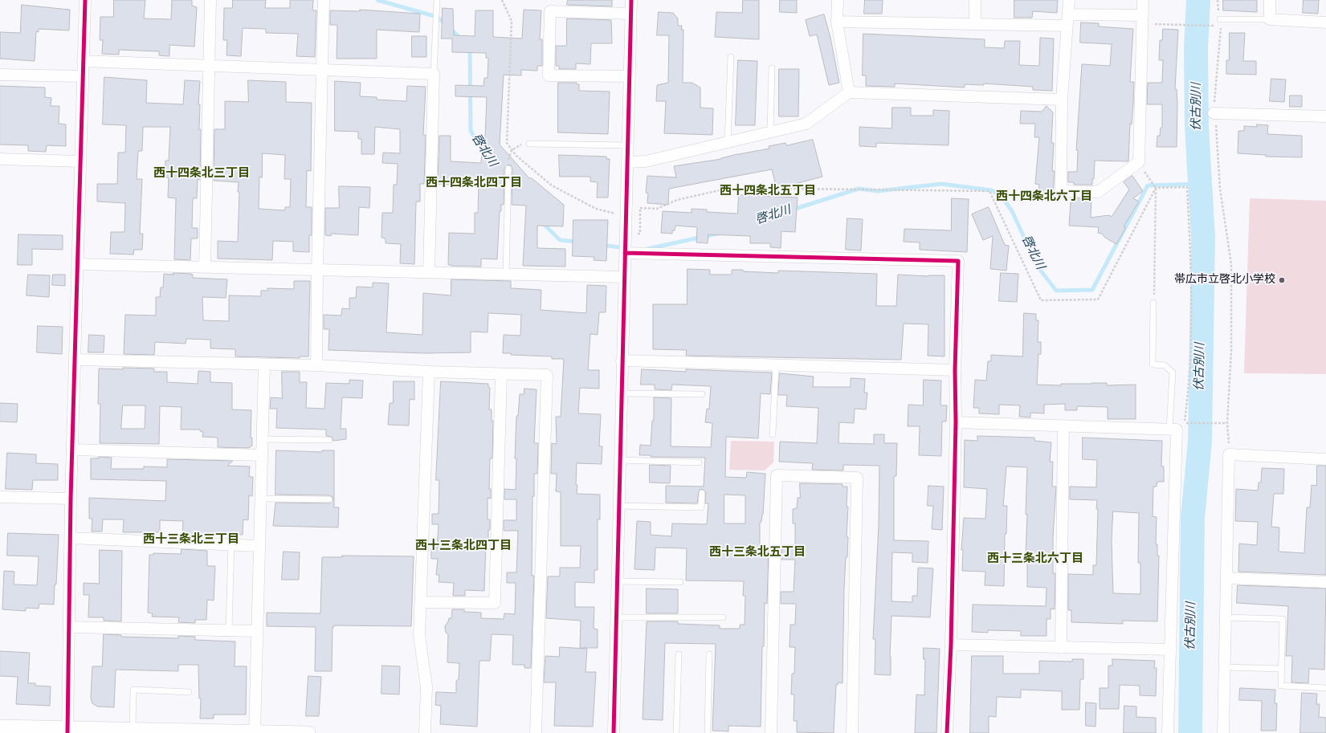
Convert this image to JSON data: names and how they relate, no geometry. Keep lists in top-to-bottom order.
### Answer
{
  "districts": [
    "西十四条北三丁目",
    "西十四条北四丁目",
    "西十四条北五丁目",
    "西十四条北六丁目",
    "西十三条北三丁目",
    "西十三条北四丁目",
    "西十三条北五丁目",
    "西十三条北六丁目"
  ],
  "water": ["伏古別川", "啓北川"],
  "places": ["帯広市立啓北小学校"]
}
